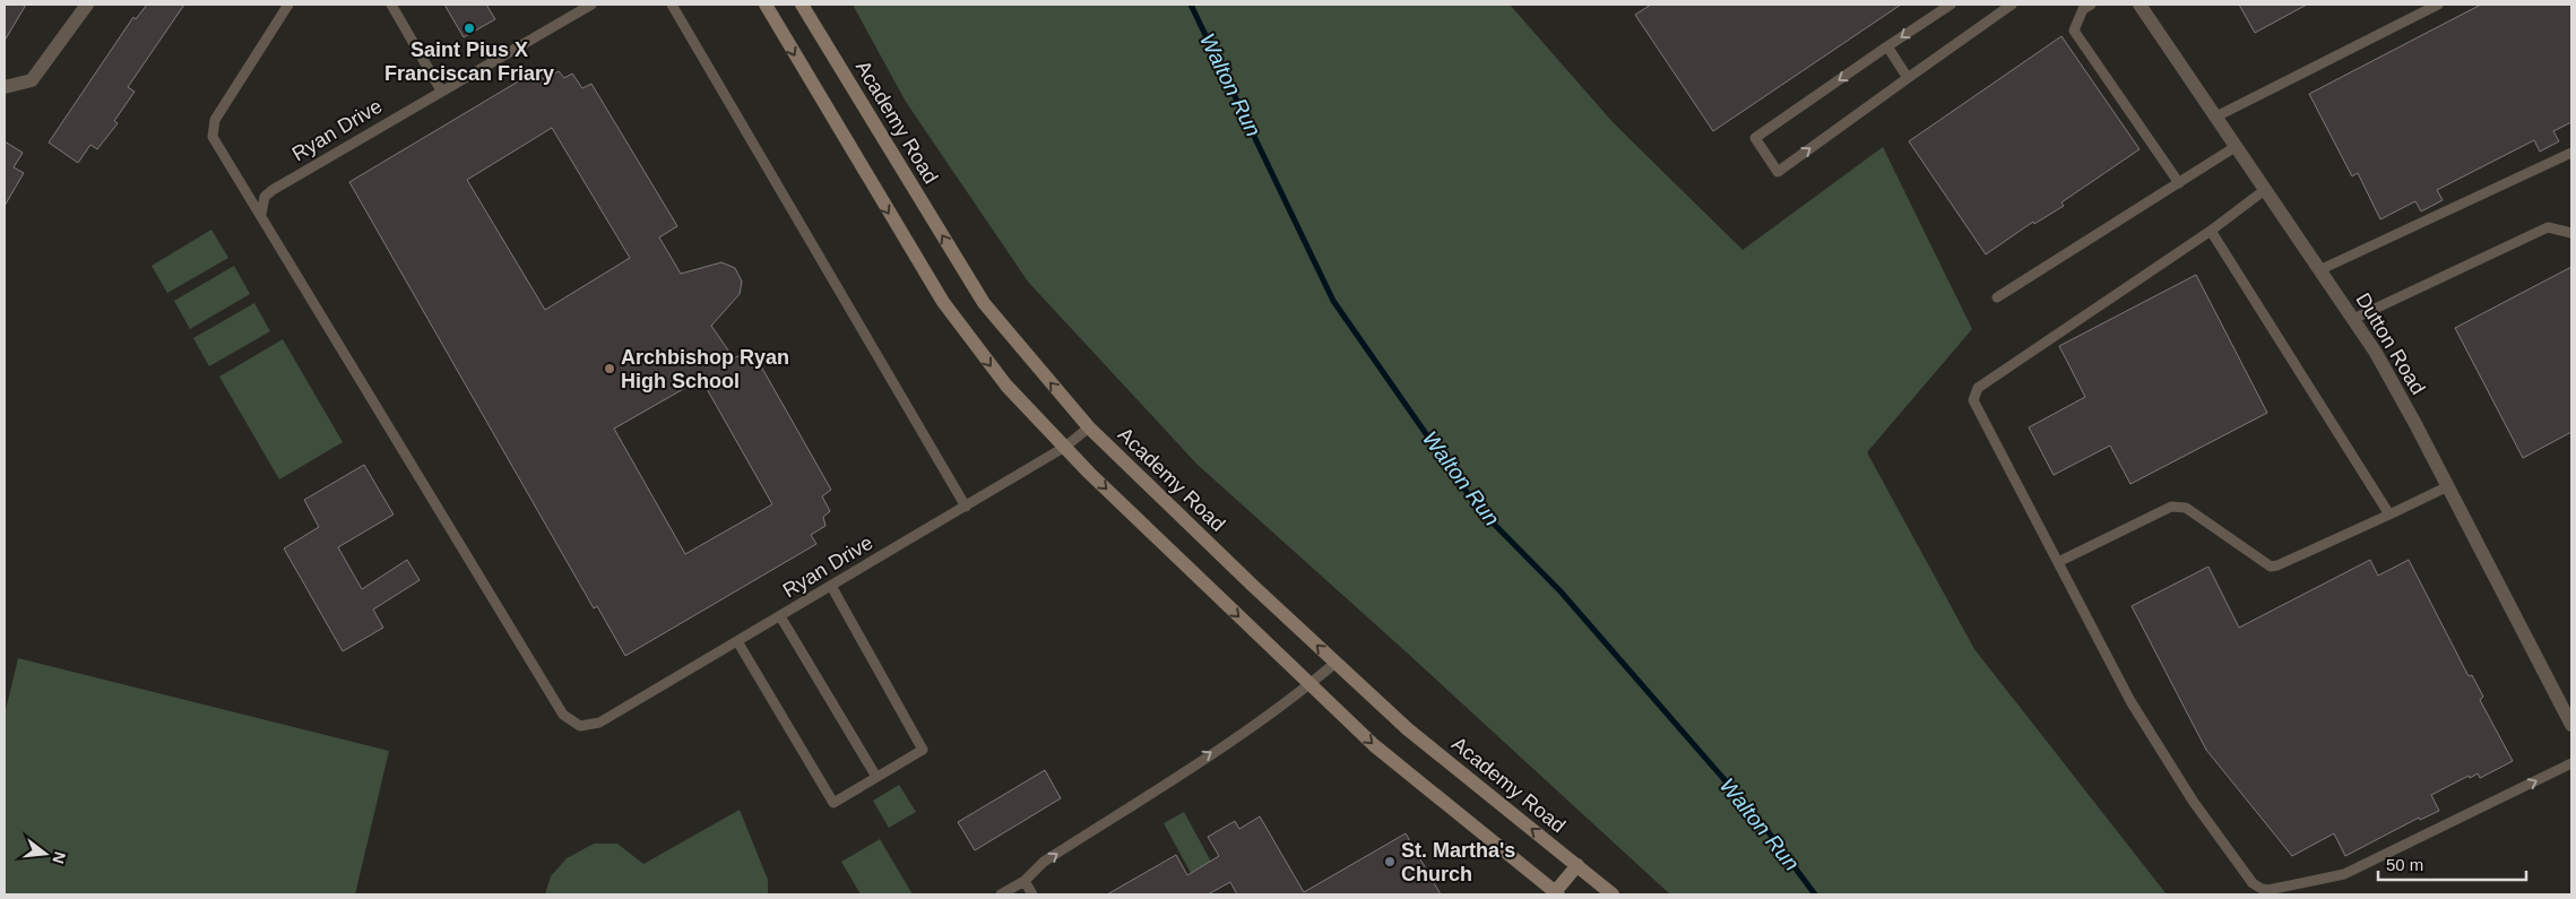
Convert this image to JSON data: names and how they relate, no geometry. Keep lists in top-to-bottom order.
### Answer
{
  "streets": {
    "main road": ["Academy Road"],
    "street": ["Dutton Road"],
    "lane": ["Ryan Drive"]
  },
  "crossings": [
    ["Academy Road", "Ryan Drive"]
  ],
  "water": ["Walton Run"],
  "places": ["Saint Pius X Franciscan Friary", "Archbishop Ryan High School", "St. Martha's Church"],
  "scale_bar": "50 m",
  "north": "right"
}
